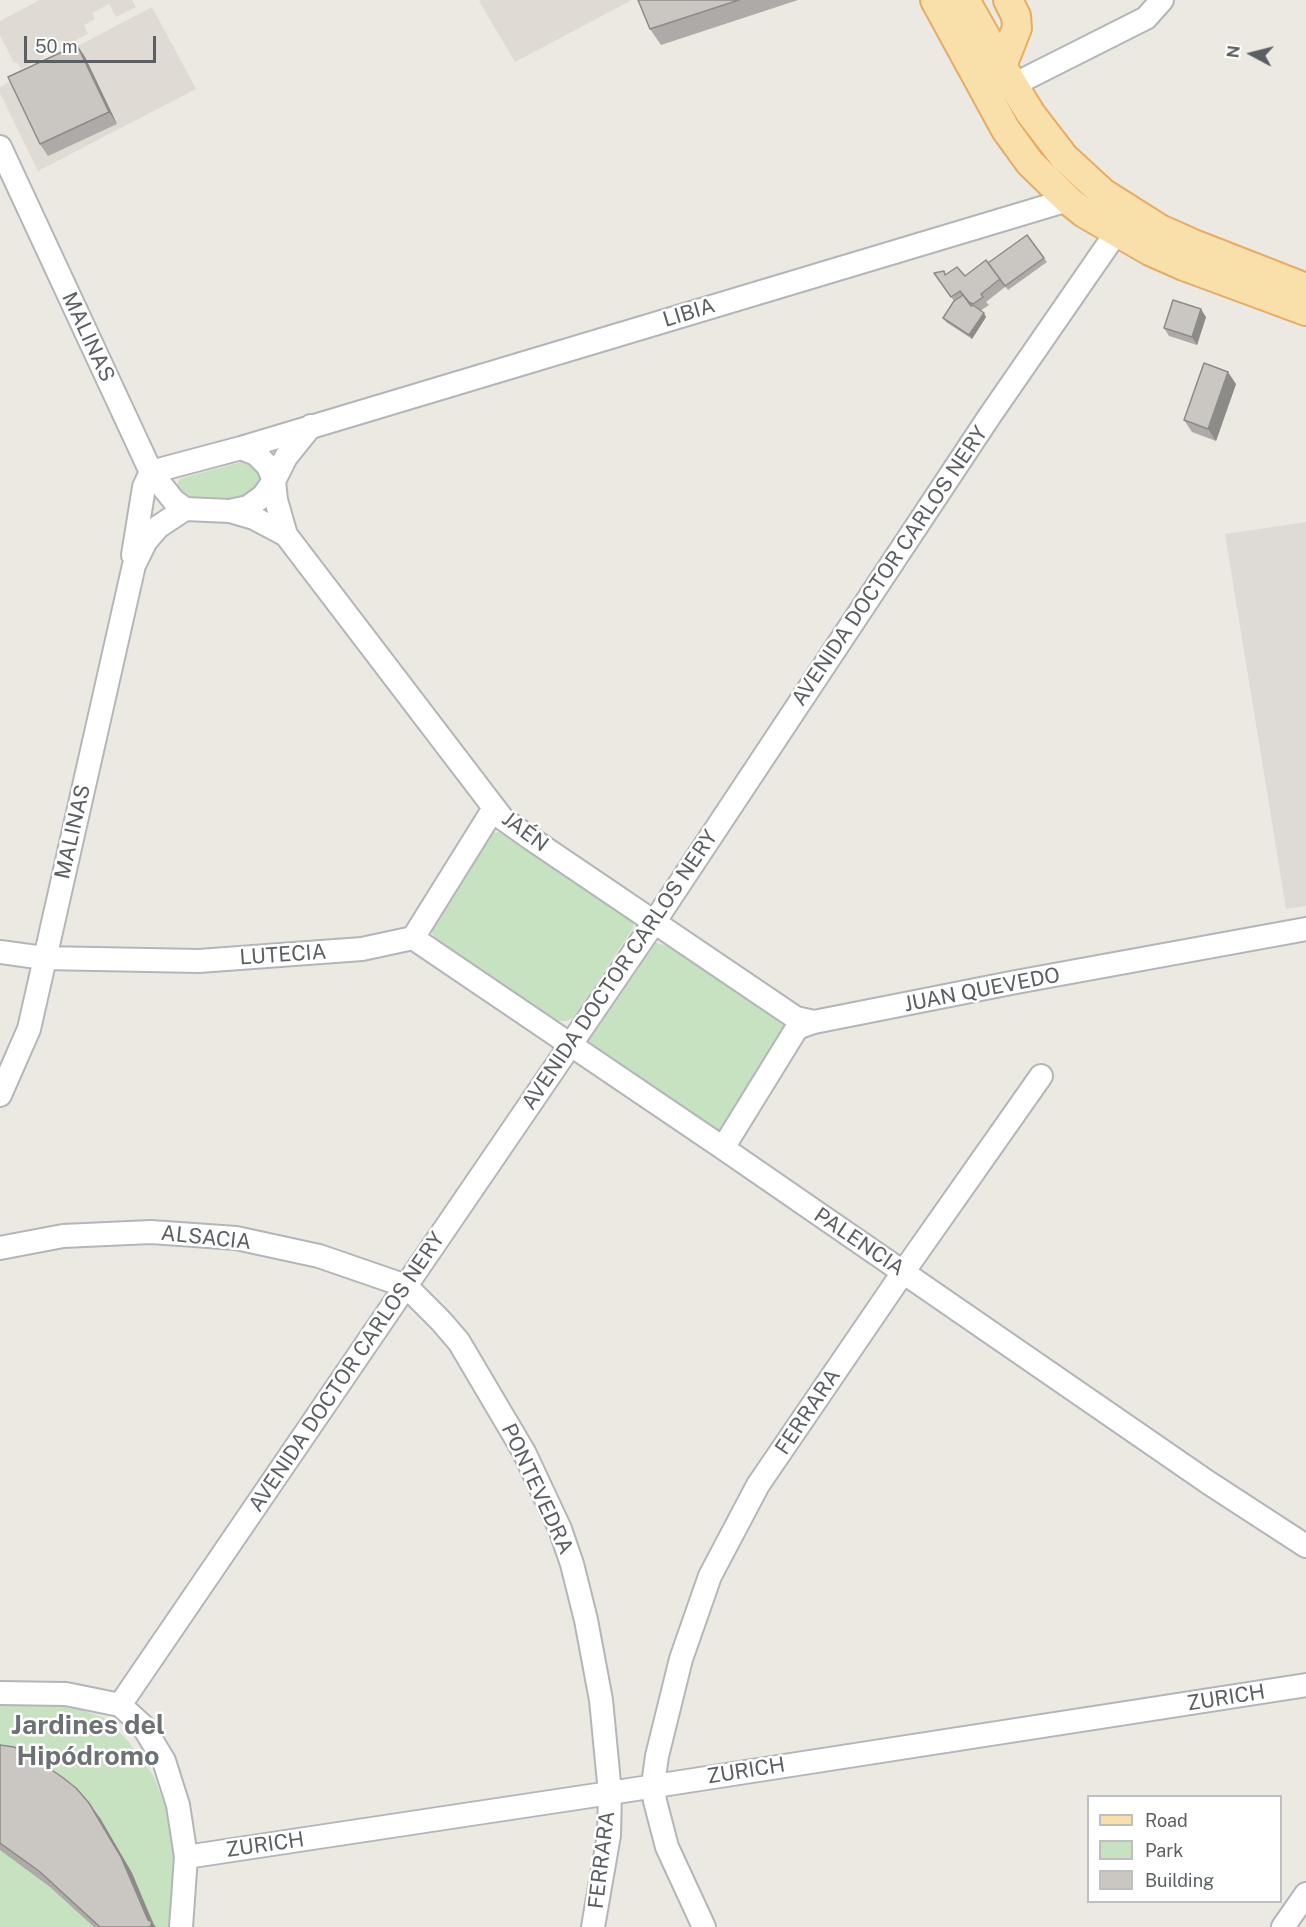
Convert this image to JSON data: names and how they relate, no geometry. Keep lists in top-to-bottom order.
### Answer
{
  "streets": {
    "street": [
      "LIBIA",
      "MALINAS",
      "AVENIDA DOCTOR CARLOS NERY",
      "JAÉN",
      "LUTECIA",
      "JUAN QUEVEDO",
      "ALSACIA",
      "PALENCIA",
      "FERRARA",
      "PONTEVEDRA",
      "ZURICH"
    ]
  },
  "crossings": [
    ["LIBIA", "MALINAS"],
    ["MALINAS", "LUTECIA"],
    ["AVENIDA DOCTOR CARLOS NERY", "JAÉN"],
    ["AVENIDA DOCTOR CARLOS NERY", "ALSACIA"],
    ["AVENIDA DOCTOR CARLOS NERY", "PALENCIA"],
    ["AVENIDA DOCTOR CARLOS NERY", "PONTEVEDRA"],
    ["JAÉN", "JUAN QUEVEDO"],
    ["LUTECIA", "PALENCIA"],
    ["JUAN QUEVEDO", "PALENCIA"],
    ["ALSACIA", "PONTEVEDRA"],
    ["PALENCIA", "FERRARA"],
    ["FERRARA", "PONTEVEDRA"],
    ["FERRARA", "ZURICH"],
    ["PONTEVEDRA", "ZURICH"]
  ],
  "districts": ["Jardines del Hipódromo"],
  "legend": ["Road", "Park", "Building"],
  "scale_bar": "50 m",
  "north": "left"
}
